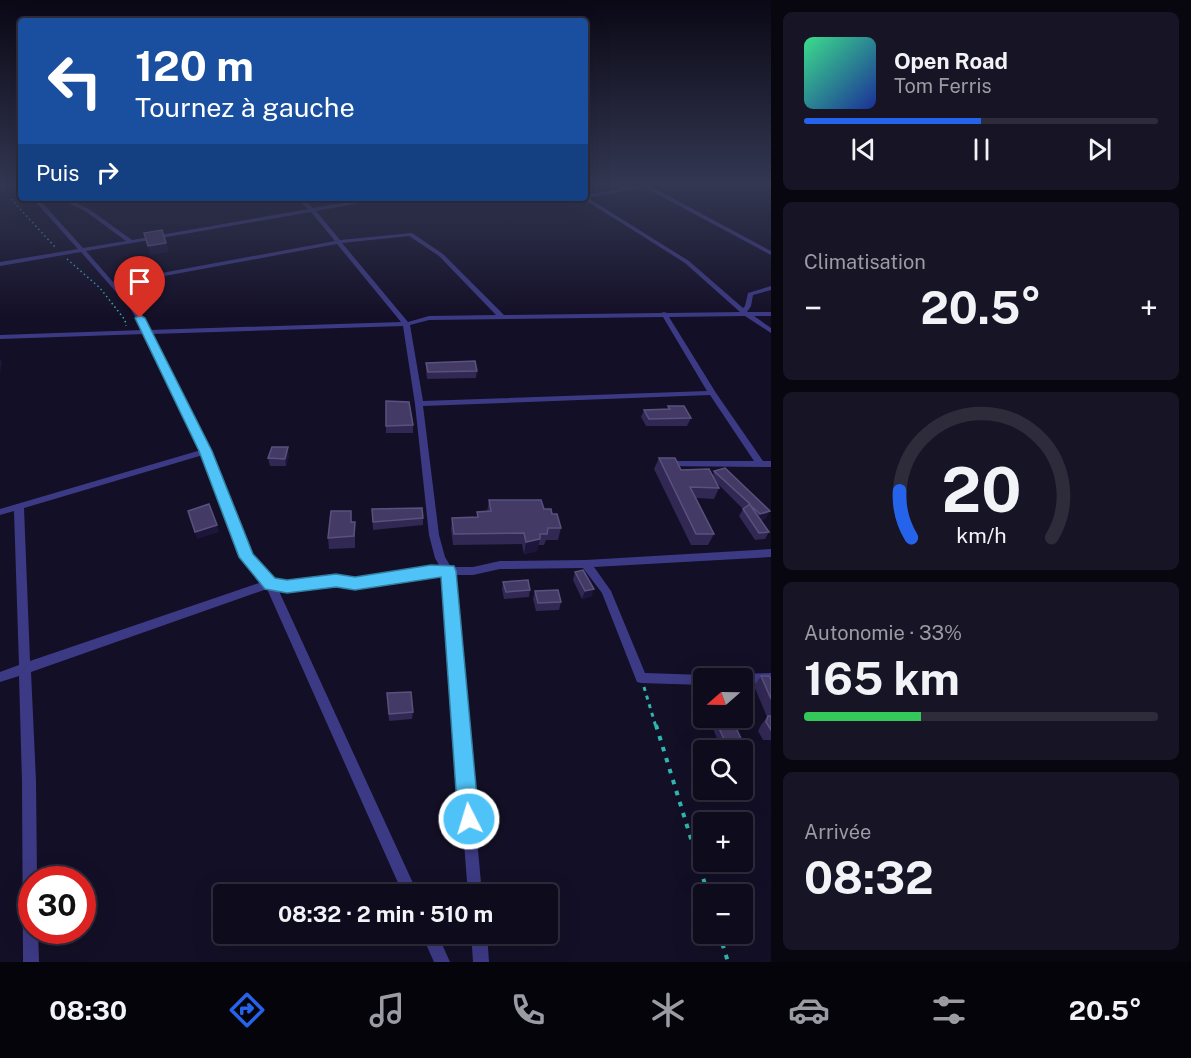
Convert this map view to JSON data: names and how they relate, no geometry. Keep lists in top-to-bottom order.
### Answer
{
  "north": "left",
  "page": {
    "turn": ["120 m", "Tournez à gauche"],
    "song": ["Open Road", "Tom Ferris"],
    "then": "Puis",
    "tile": [
      "Climatisation",
      ["Autonomie · 33%", "165 km"],
      ["Arrivée", "08:32"]
    ],
    "heat": ["−", "20.5°", "+"],
    "map_buttons": ["+", "−"],
    "limit": "30",
    "trip": "08:32 · 2 min · 510 m",
    "tabs": ["08:30", "20.5°"],
    "gauge": ["20", "km/h"]
  }
}
